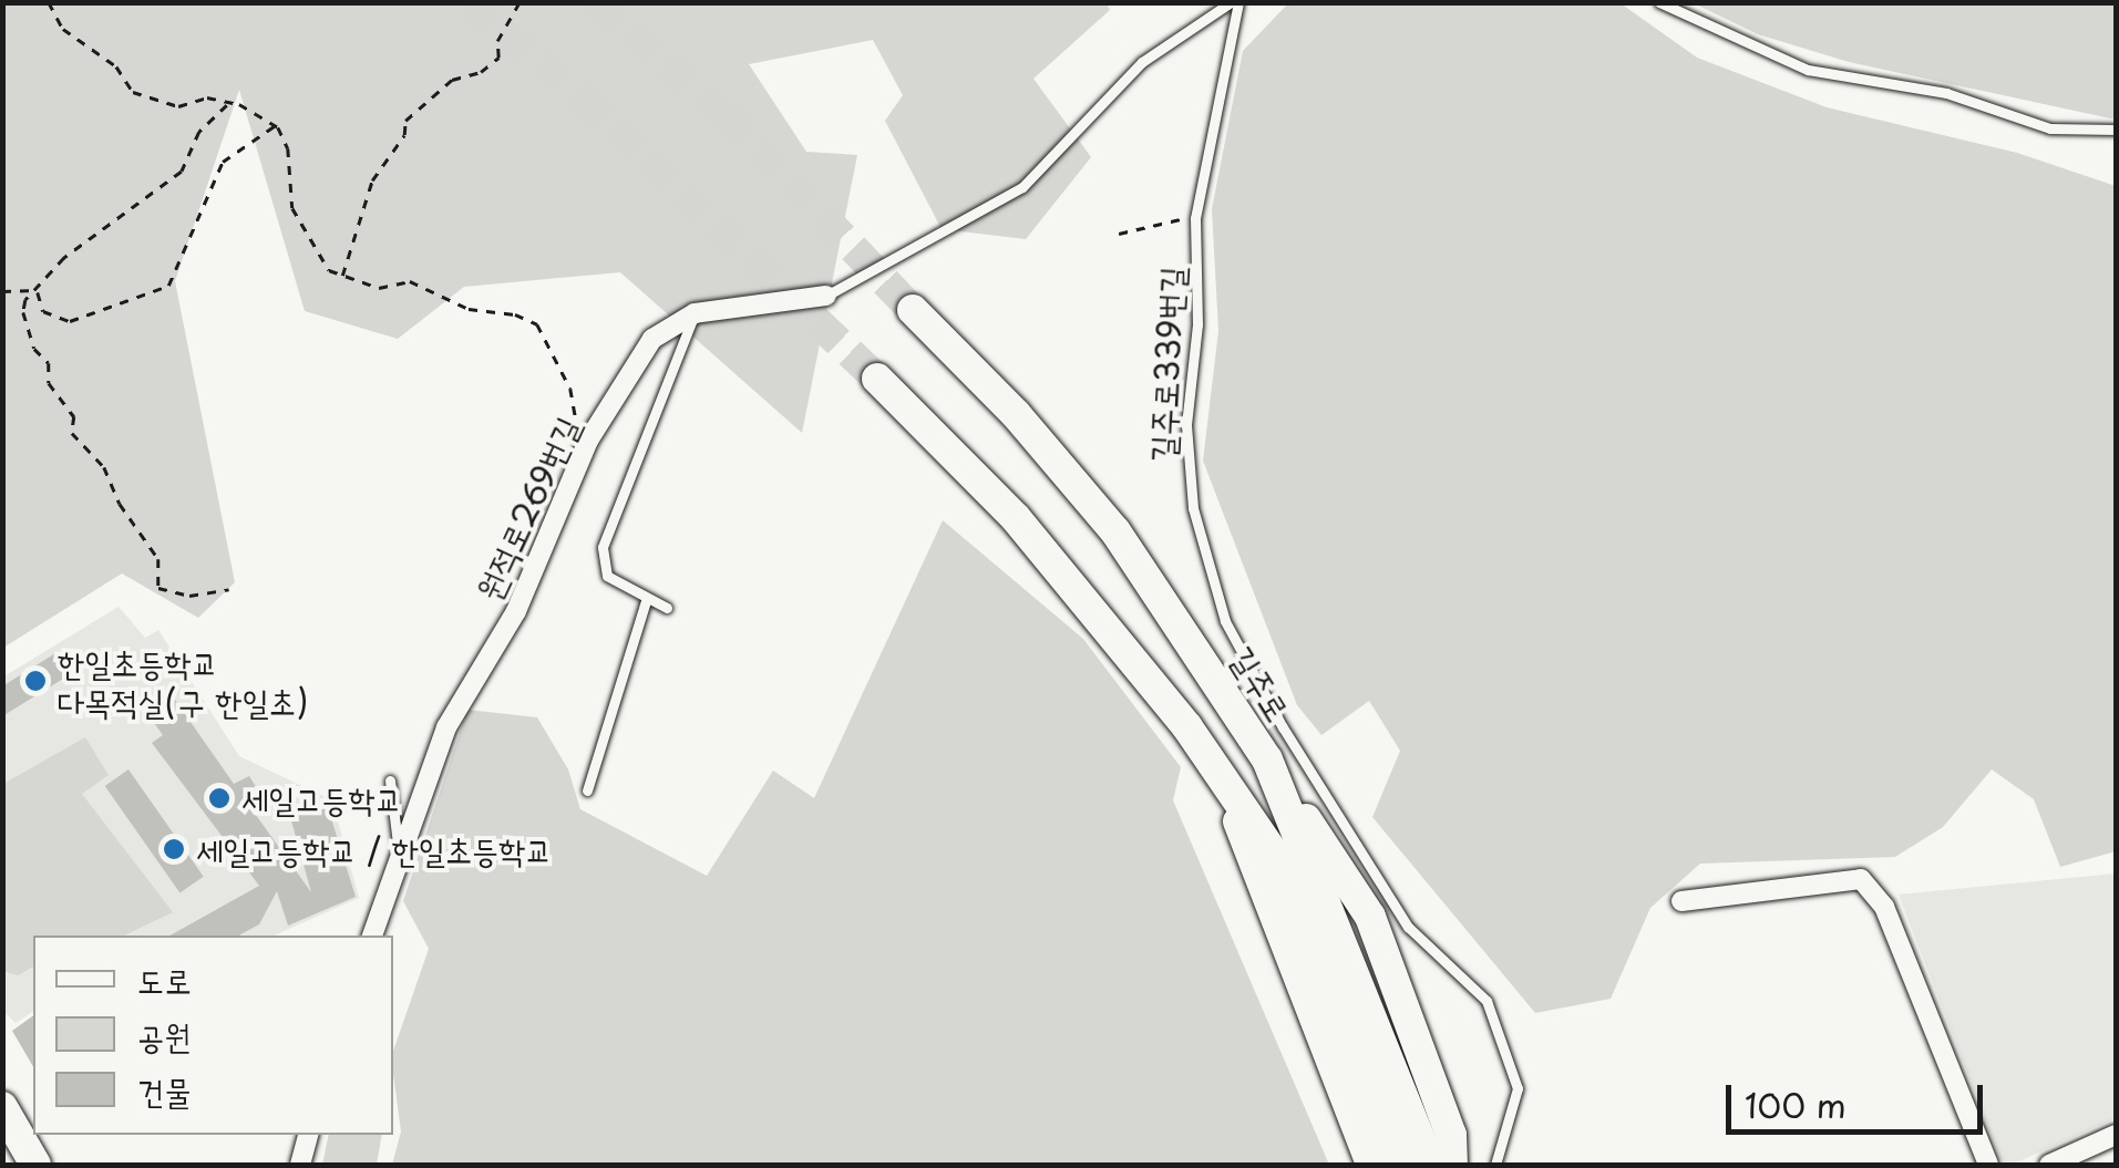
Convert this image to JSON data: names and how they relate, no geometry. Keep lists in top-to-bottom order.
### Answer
{
  "streets": {
    "main road": ["길주로"],
    "street": ["원적로269번길"],
    "lane": ["길주로339번길"]
  },
  "places": ["한일초등학교 다목적실(구 한일초)", "세일고등학교", "세일고등학교 / 한일초등학교"],
  "legend": ["도로", "공원", "건물"],
  "scale_bar": "100 m"
}
